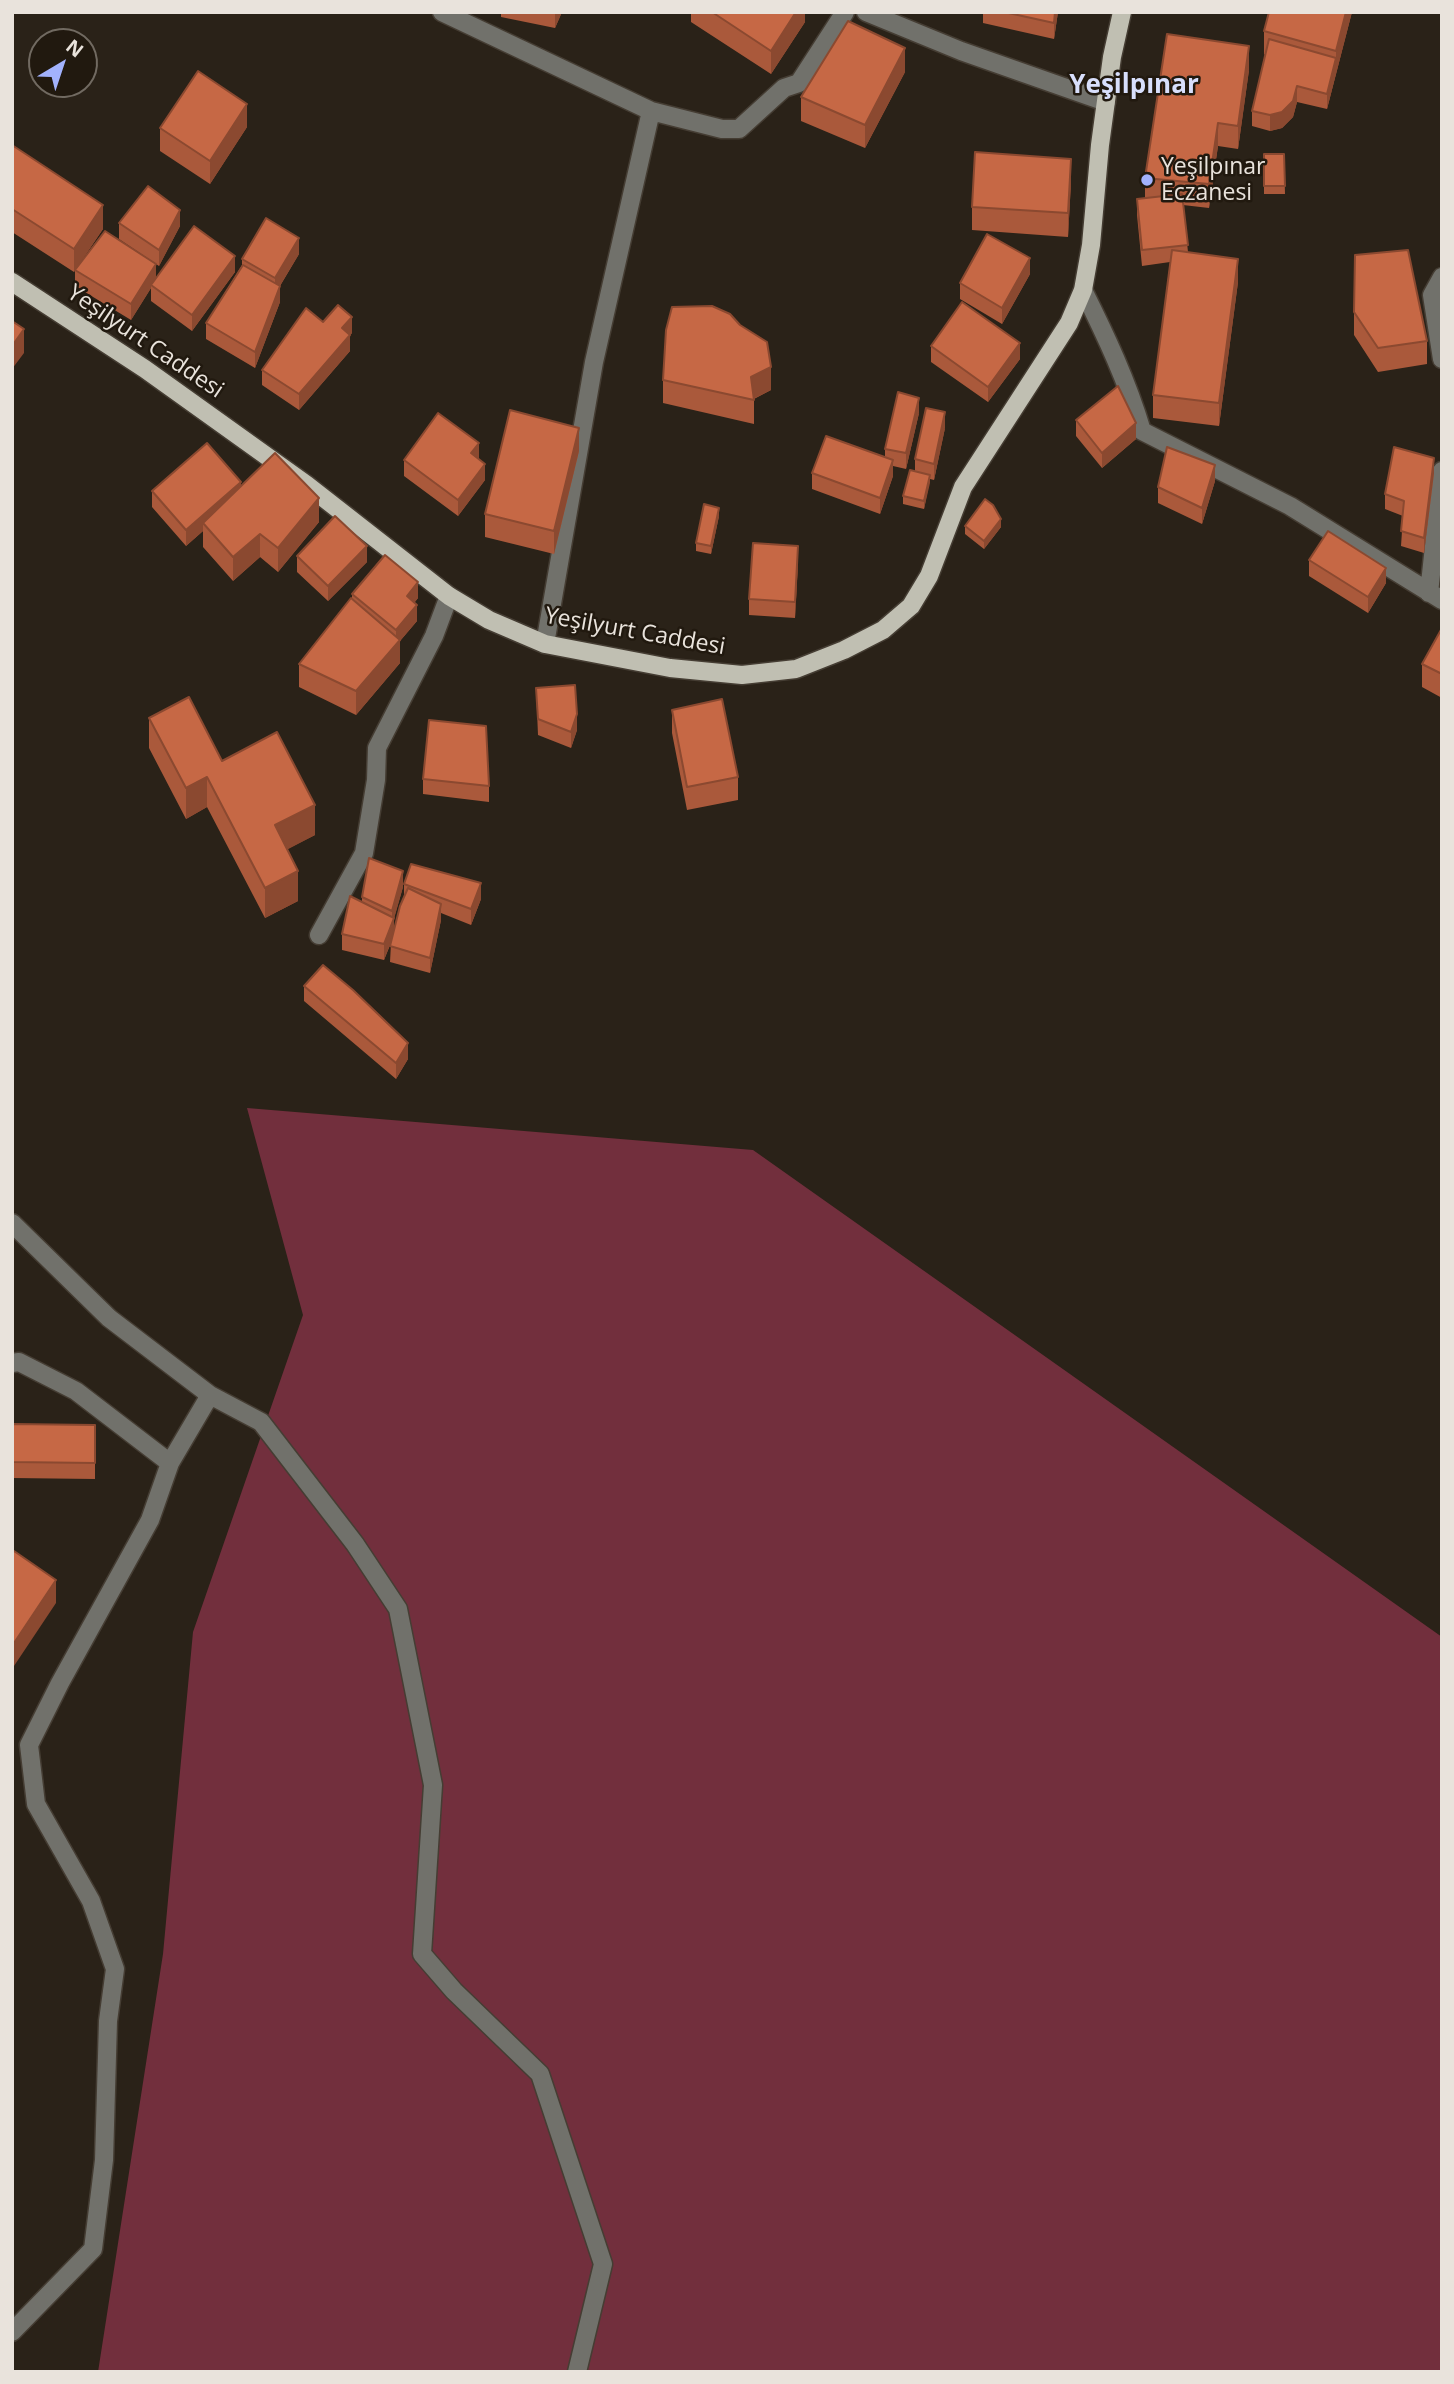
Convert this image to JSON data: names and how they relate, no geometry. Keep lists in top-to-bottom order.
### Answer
{
  "streets": {
    "main road": ["Yeşilyurt Caddesi"]
  },
  "districts": ["Yeşilpınar"],
  "places": ["Yeşilpınar Eczanesi"],
  "north": "top right"
}
